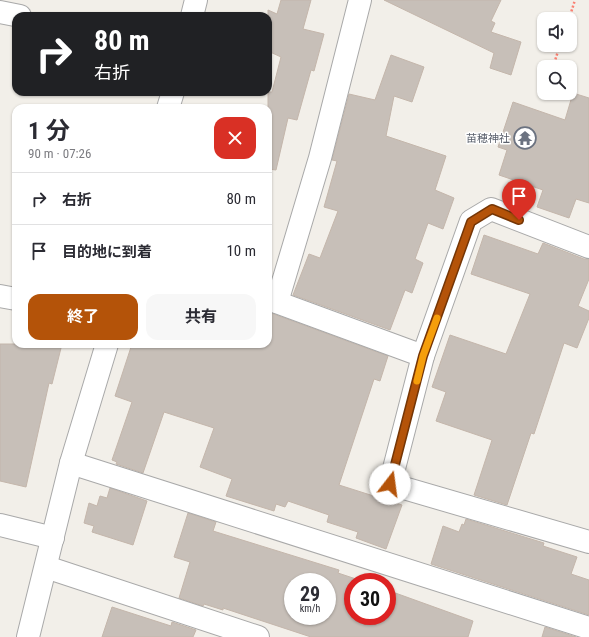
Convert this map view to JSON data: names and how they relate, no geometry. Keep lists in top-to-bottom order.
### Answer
{
  "places": {
    "temple": ["苗穂神社"]
  },
  "page": {
    "turn": ["80 m", "右折"],
    "heading": ["1 分", "90 m · 07:26"],
    "list": [
      {
        "name": "右折",
        "value": "80 m"
      },
      {
        "name": "目的地に到着",
        "value": "10 m"
      }
    ],
    "buttons": ["終了", "共有"],
    "speed": "29 km/h",
    "limit": "30"
  }
}
